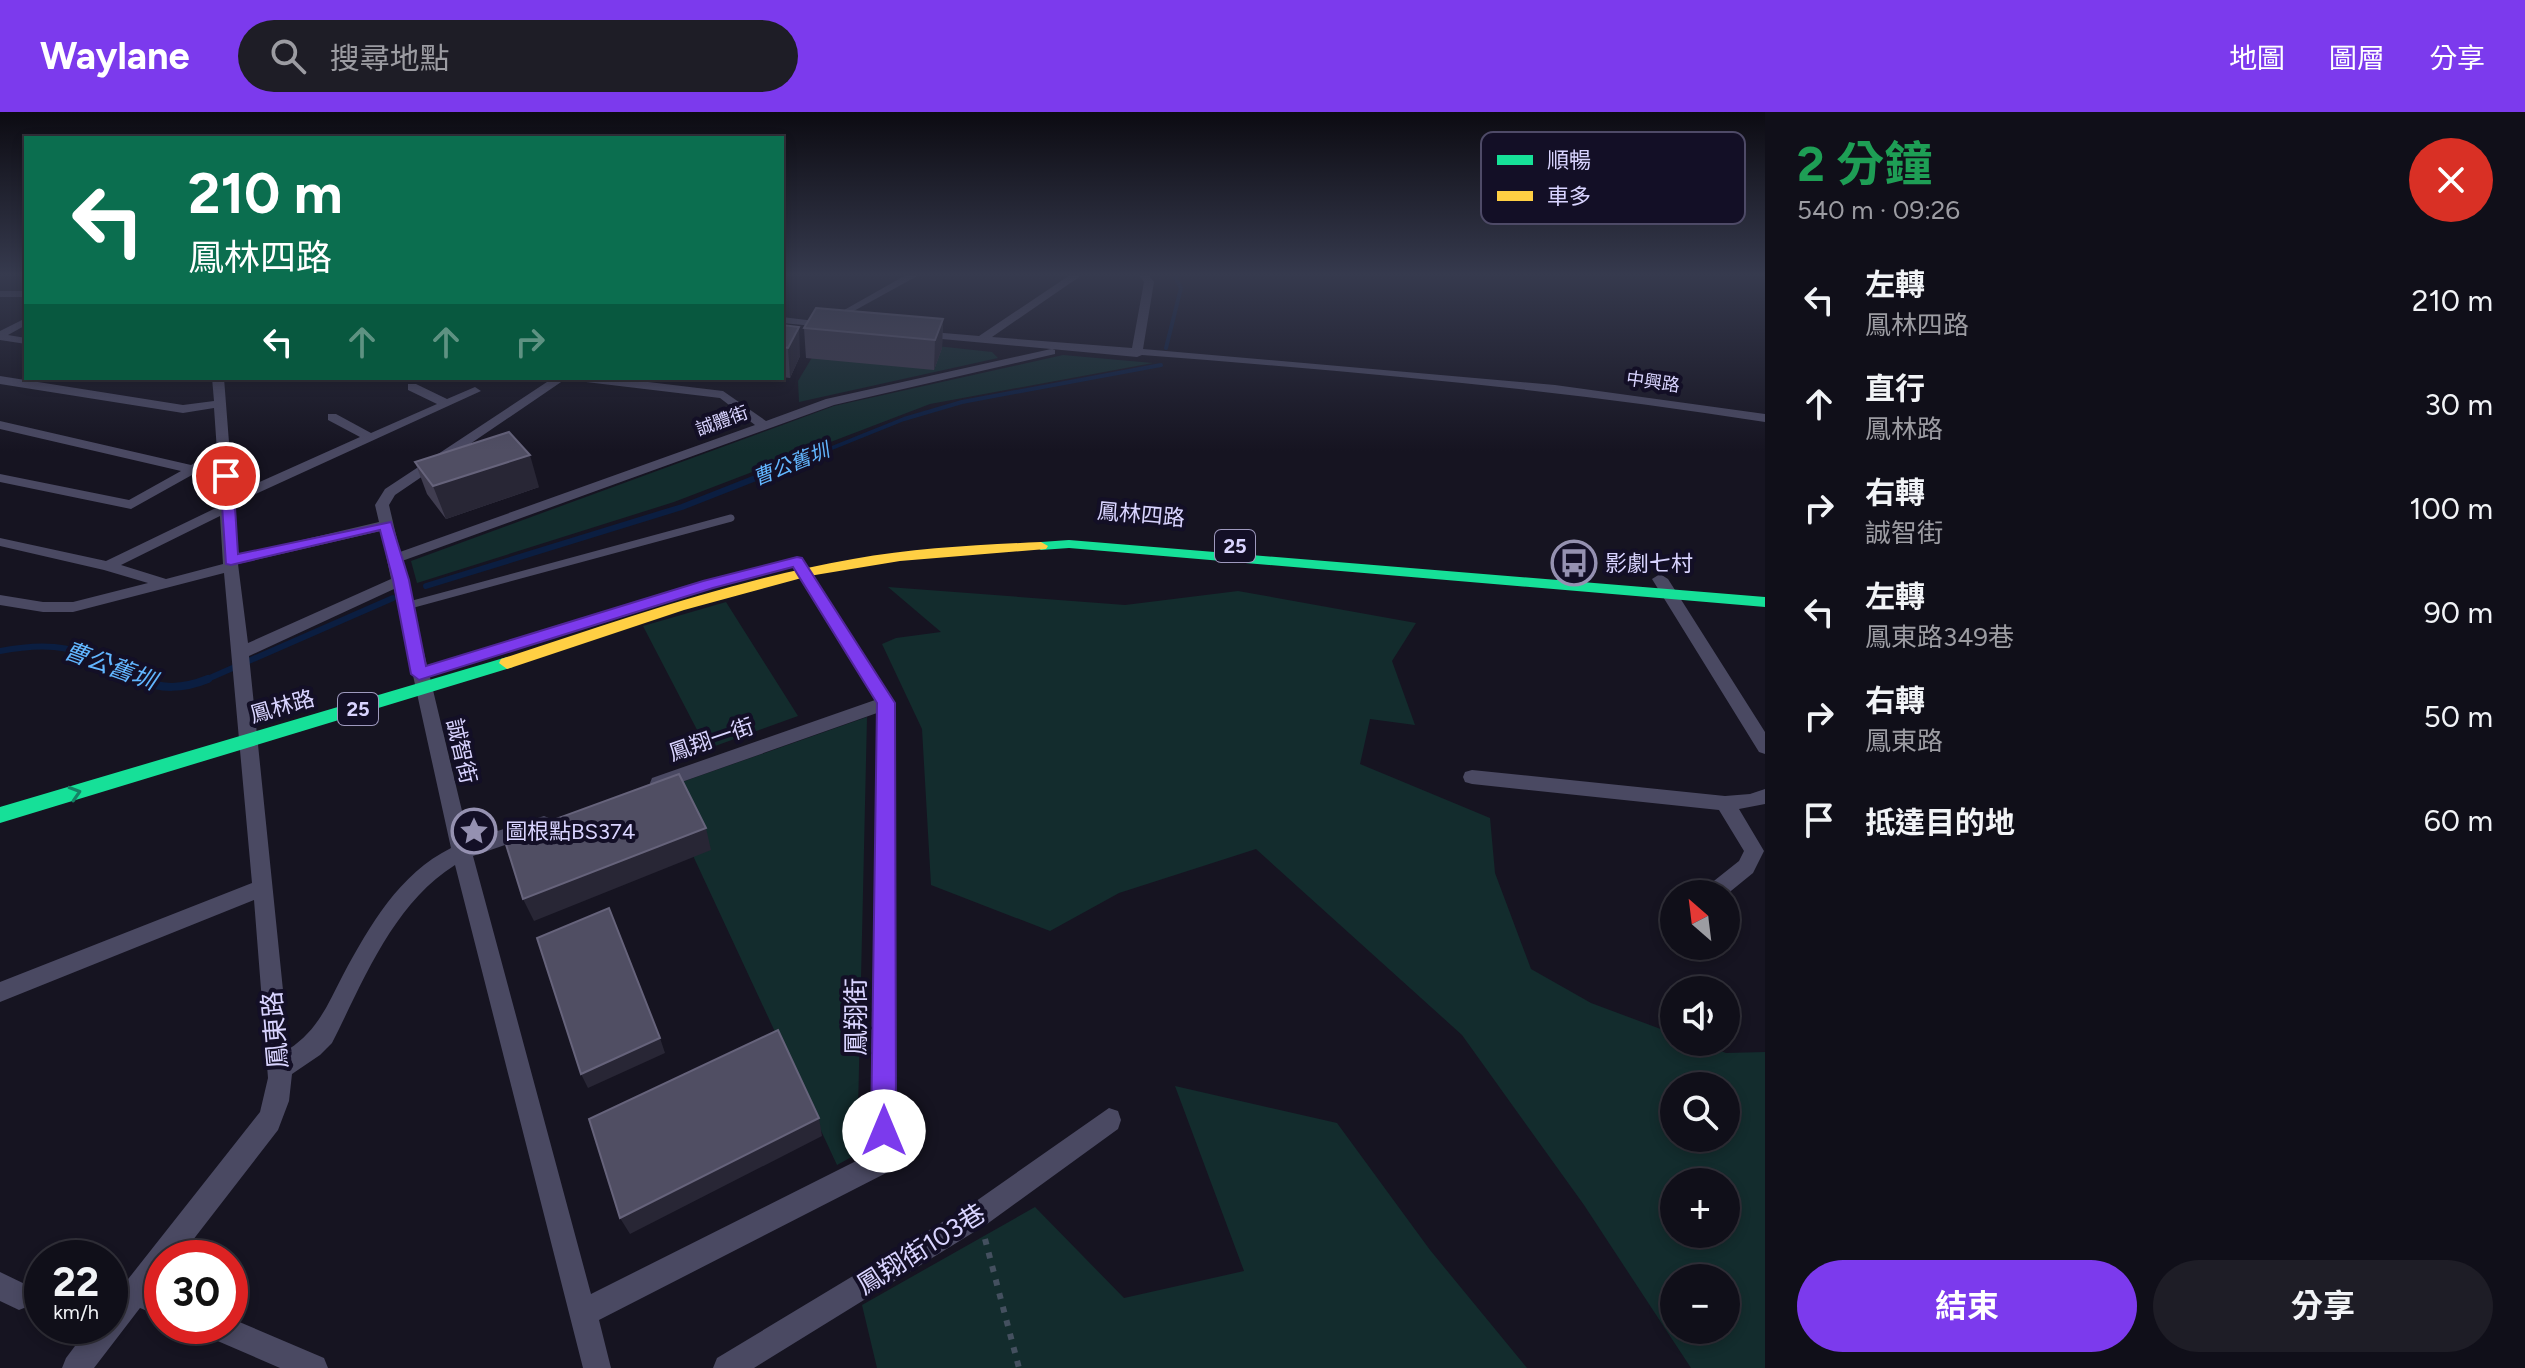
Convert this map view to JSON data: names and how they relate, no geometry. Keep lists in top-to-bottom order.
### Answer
{
  "streets": {
    "main road": ["鳳林四路", "25", "鳳林路"],
    "street": [
      "中興路",
      "誠體街",
      "鳳翔一街",
      "誠智街",
      "鳳翔街",
      "鳳東路",
      "鳳翔街103巷"
    ]
  },
  "crossings": [
    ["中興路", "誠體街"],
    ["誠體街", "誠智街"],
    ["鳳林四路", "鳳林路"],
    ["鳳林路", "誠智街"],
    ["鳳林路", "鳳東路"],
    ["鳳翔一街", "鳳翔街"],
    ["誠智街", "鳳翔街"]
  ],
  "water": ["曹公舊圳"],
  "places": {
    "bus stop": ["影劇七村"],
    "place": ["圖根點BS374"]
  },
  "legend": ["順暢", "車多"],
  "north": "top left",
  "page": {
    "header": "Waylane",
    "search": "搜尋地點",
    "nav": ["地圖", "圖層", "分享"],
    "heading": ["2 分鐘", "540 m · 09:26"],
    "turn": ["210 m", "鳳林四路"],
    "list": [
      {
        "name": "左轉",
        "note": "鳳林四路",
        "value": "210 m"
      },
      {
        "name": "直行",
        "note": "鳳林路",
        "value": "30 m"
      },
      {
        "name": "右轉",
        "note": "誠智街",
        "value": "100 m"
      },
      {
        "name": "左轉",
        "note": "鳳東路349巷",
        "value": "90 m"
      },
      {
        "name": "右轉",
        "note": "鳳東路",
        "value": "50 m"
      },
      {
        "name": "抵達目的地",
        "value": "60 m"
      }
    ],
    "map_buttons": ["+", "−"],
    "speed": "22 km/h",
    "limit": "30",
    "buttons": ["結束", "分享"]
  }
}
